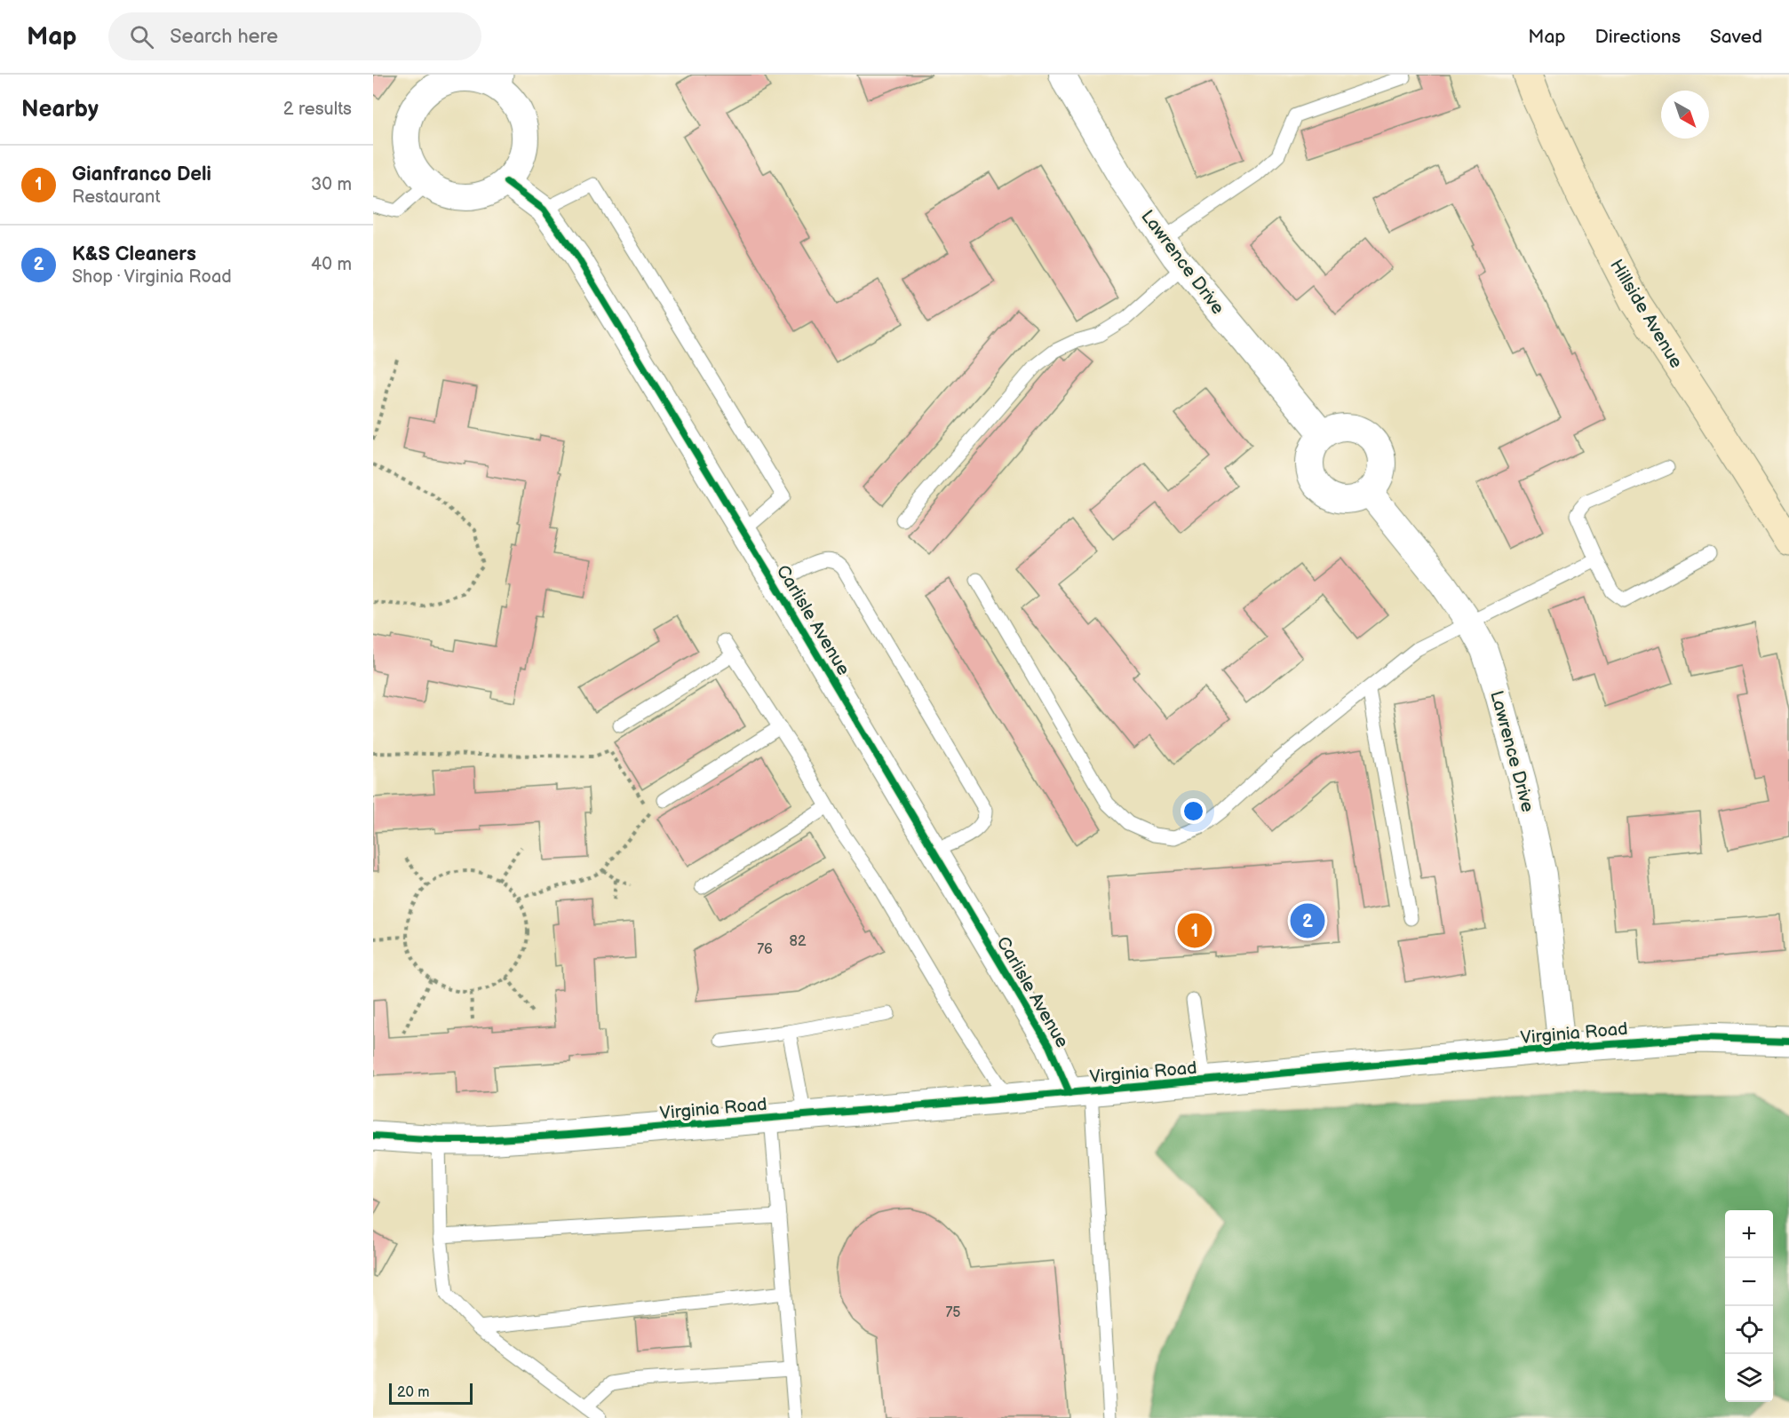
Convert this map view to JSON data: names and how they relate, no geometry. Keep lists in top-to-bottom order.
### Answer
{
  "streets": {
    "main road": ["Hillside Avenue"],
    "street": ["Lawrence Drive", "Carlisle Avenue", "Virginia Road"]
  },
  "crossings": [
    ["Lawrence Drive", "Virginia Road"],
    ["Carlisle Avenue", "Virginia Road"]
  ],
  "house_numbers": ["82", "76", "75"],
  "scale_bar": "20 m",
  "north": "bottom right",
  "page": {
    "header": "Map",
    "search": "Search here",
    "nav": ["Map", "Directions", "Saved"],
    "heading": ["Nearby", "2 results"],
    "list": [
      {
        "mark": "1",
        "name": "Gianfranco Deli",
        "note": "Restaurant",
        "value": "30 m"
      },
      {
        "mark": "2",
        "name": "K&S Cleaners",
        "note": "Shop · Virginia Road",
        "value": "40 m"
      }
    ],
    "pins": ["2", "1"],
    "map_buttons": ["+", "−"],
    "scale": "20 m"
  }
}
